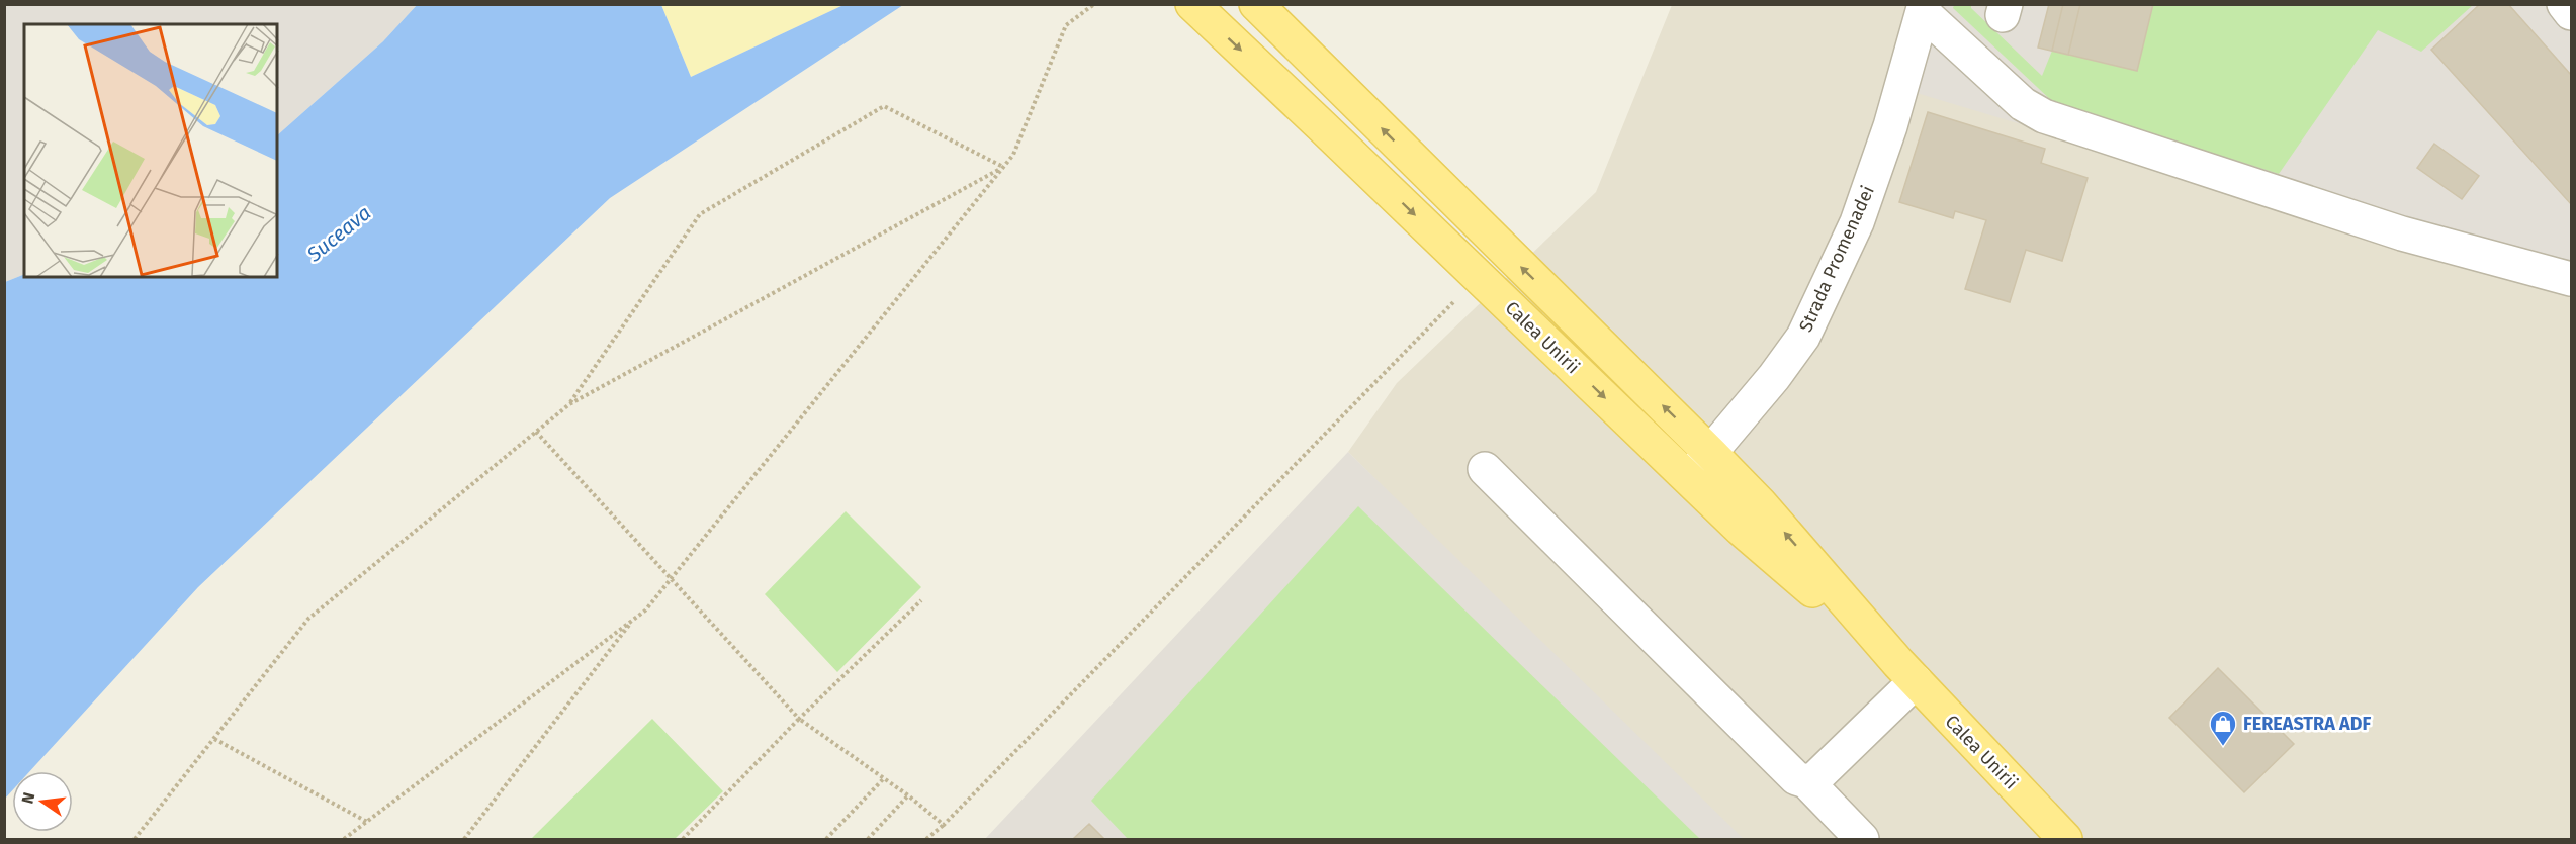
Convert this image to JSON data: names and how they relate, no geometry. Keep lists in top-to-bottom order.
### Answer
{
  "streets": {
    "main road": ["Calea Unirii"],
    "street": ["Strada Promenadei"]
  },
  "crossings": [
    ["Strada Promenadei", "Calea Unirii"]
  ],
  "water": ["Suceava"],
  "places": {
    "shop": ["FEREASTRA ADF"]
  },
  "north": "left"
}
